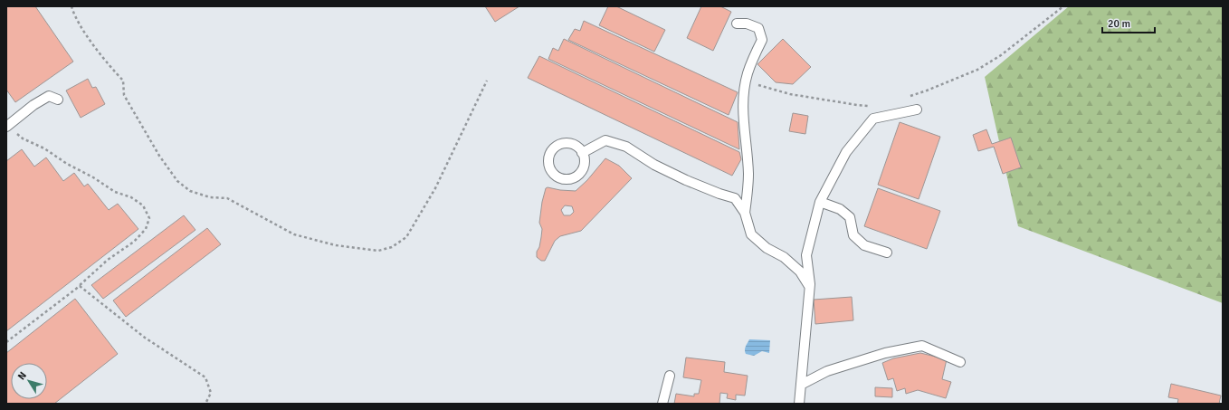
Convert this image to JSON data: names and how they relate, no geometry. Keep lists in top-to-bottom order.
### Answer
{
  "scale_bar": "20 m",
  "north": "top left"
}
